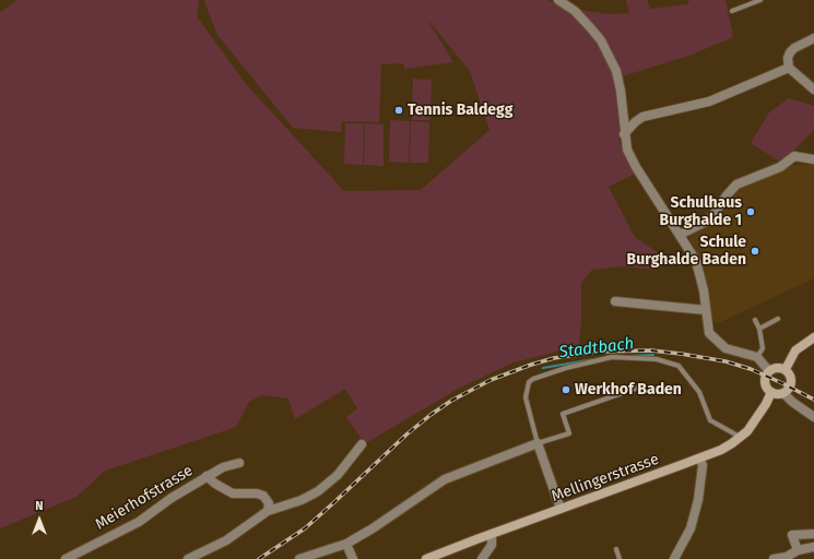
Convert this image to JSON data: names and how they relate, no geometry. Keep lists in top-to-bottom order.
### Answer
{
  "streets": {
    "main road": ["Mellingerstrasse"],
    "street": ["Meierhofstrasse"]
  },
  "water": ["Stadtbach"],
  "places": [
    "Tennis Baldegg",
    "Schulhaus Burghalde 1",
    "Schule Burghalde Baden",
    "Werkhof Baden"
  ],
  "north": "top"
}
